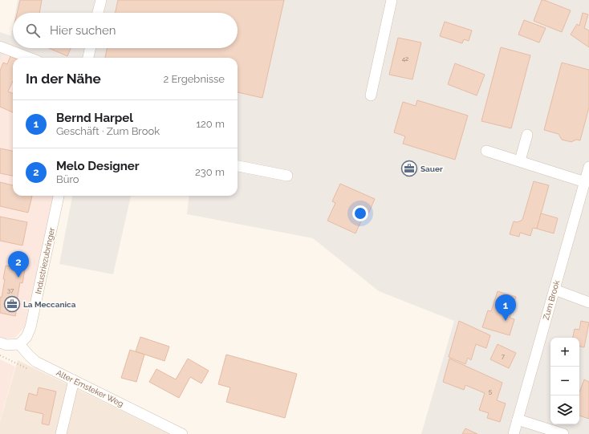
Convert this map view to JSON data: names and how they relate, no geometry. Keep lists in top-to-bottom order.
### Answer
{
  "streets": {
    "street": ["Industriezubringer", "Zum Brook", "Alter Emsteker Weg"]
  },
  "crossings": [
    ["Industriezubringer", "Alter Emsteker Weg"]
  ],
  "places": {
    "office": ["Sauer", "La Meccanica"]
  },
  "house_numbers": [
    "42",
    "37",
    "7",
    "5"
  ],
  "page": {
    "search": "Hier suchen",
    "heading": ["In der Nähe", "2 Ergebnisse"],
    "list": [
      {
        "mark": "1",
        "name": "Bernd Harpel",
        "note": "Geschäft · Zum Brook",
        "value": "120 m"
      },
      {
        "mark": "2",
        "name": "Melo Designer",
        "note": "Büro",
        "value": "230 m"
      }
    ],
    "pins": ["2", "1"],
    "map_buttons": ["+", "−"]
  }
}
